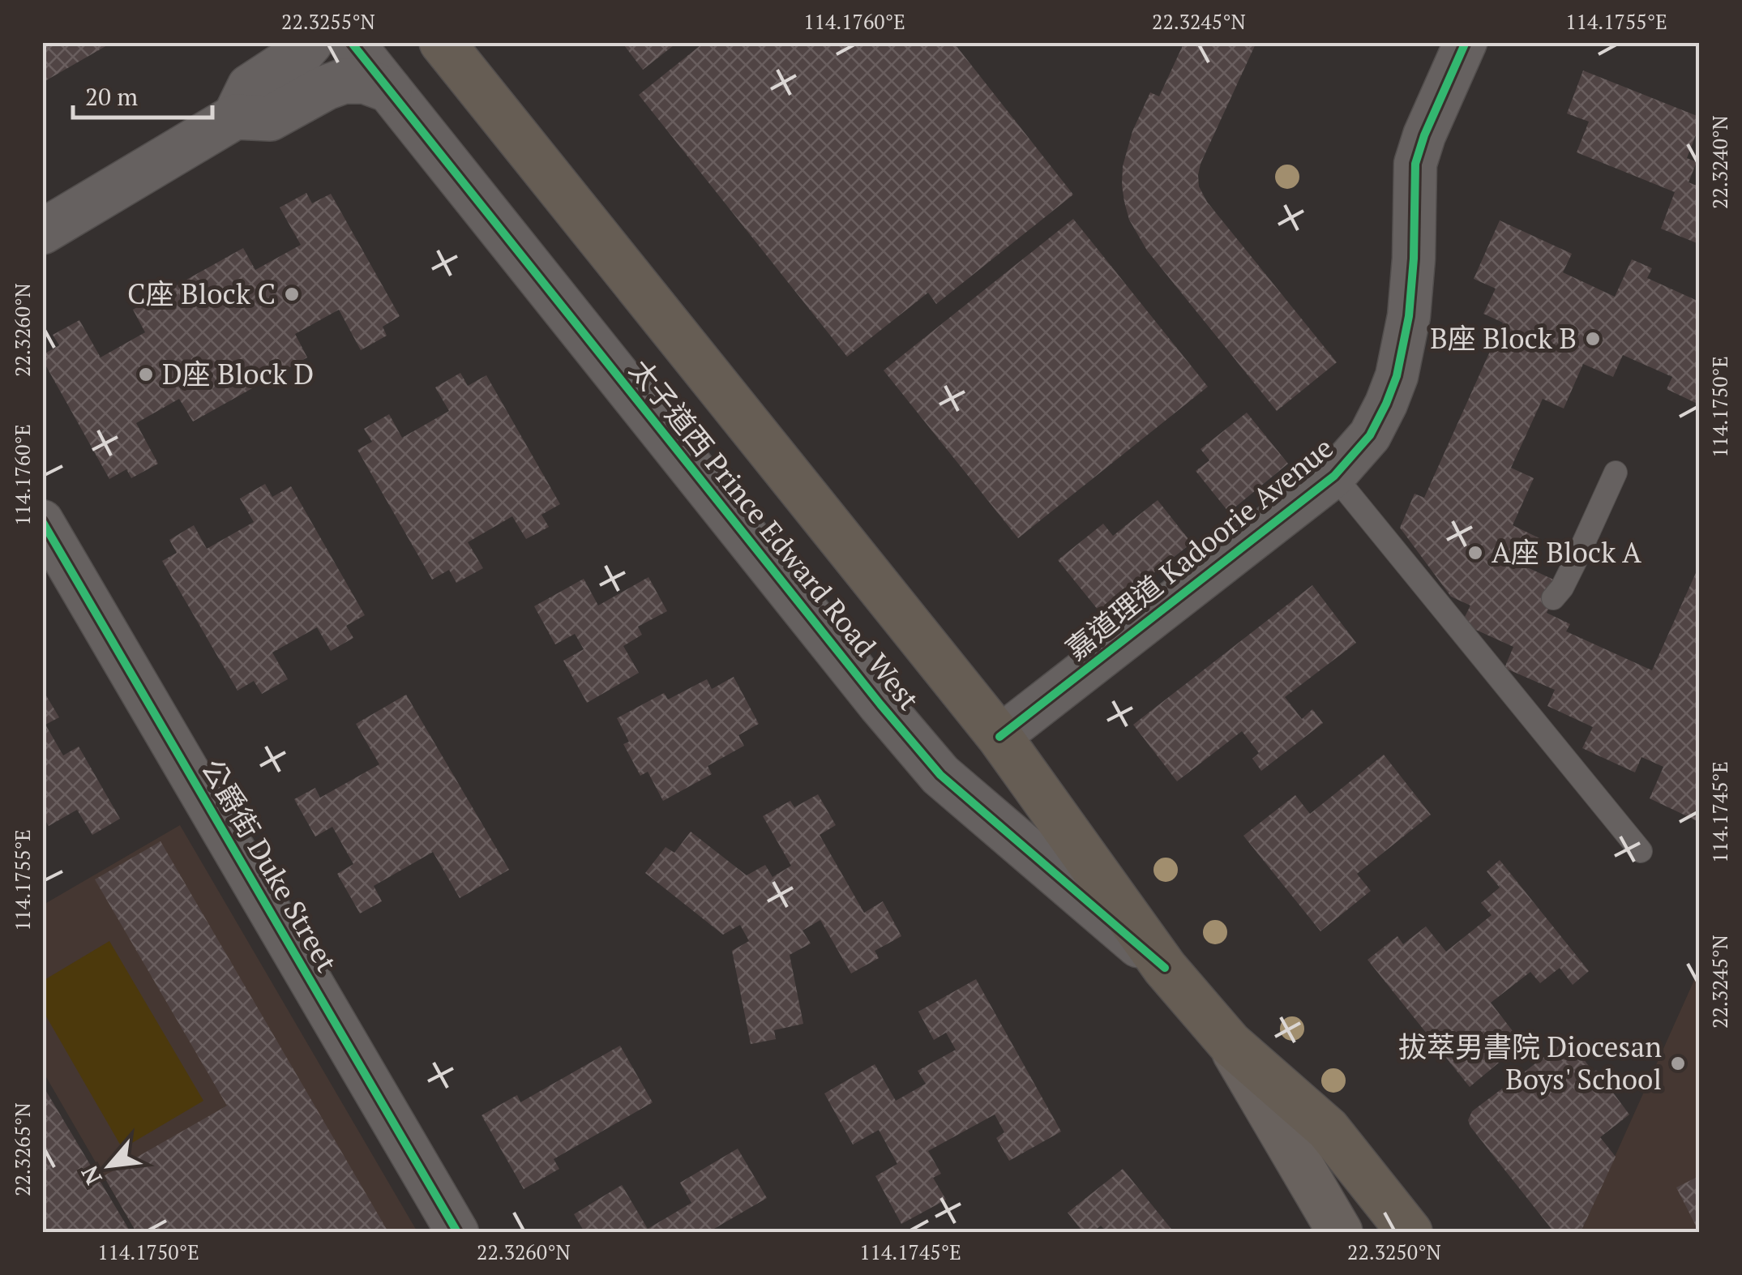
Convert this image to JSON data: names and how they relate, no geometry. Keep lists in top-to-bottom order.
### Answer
{
  "streets": {
    "main road": ["太子道西 Prince Edward Road West"],
    "street": ["嘉道理道 Kadoorie Avenue", "公爵街 Duke Street"]
  },
  "crossings": [
    ["太子道西 Prince Edward Road West", "嘉道理道 Kadoorie Avenue"]
  ],
  "places": [
    "C座 Block C",
    "B座 Block B",
    "D座 Block D",
    "A座 Block A",
    "拔萃男書院 Diocesan Boys' School"
  ],
  "scale_bar": "20 m",
  "north": "bottom left",
  "coordinates": [
    "22.3255°N",
    "114.1760°E",
    "22.3245°N",
    "114.1755°E",
    "22.3240°N",
    "22.3260°N",
    "114.1750°E",
    "114.1745°E",
    "22.3265°N",
    "22.3250°N"
  ]
}
